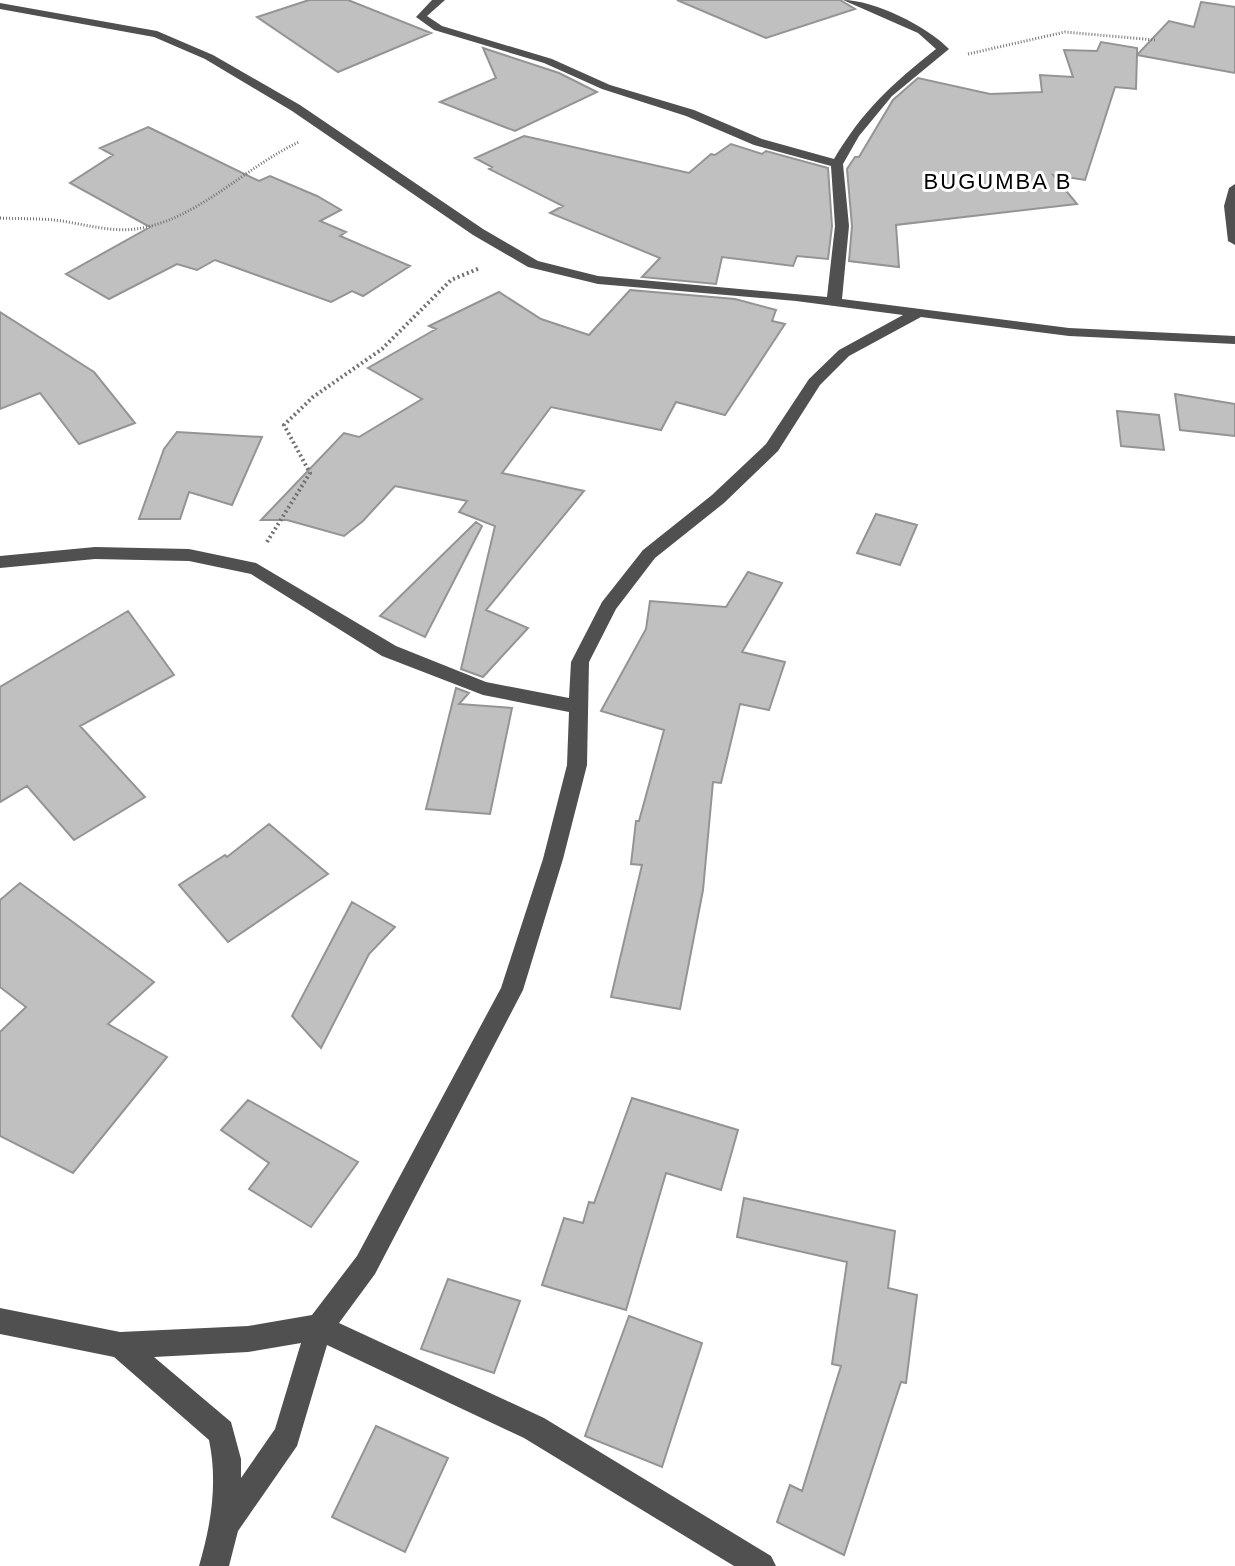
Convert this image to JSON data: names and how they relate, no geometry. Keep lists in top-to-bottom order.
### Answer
{
  "districts": ["BUGUMBA B"]
}
